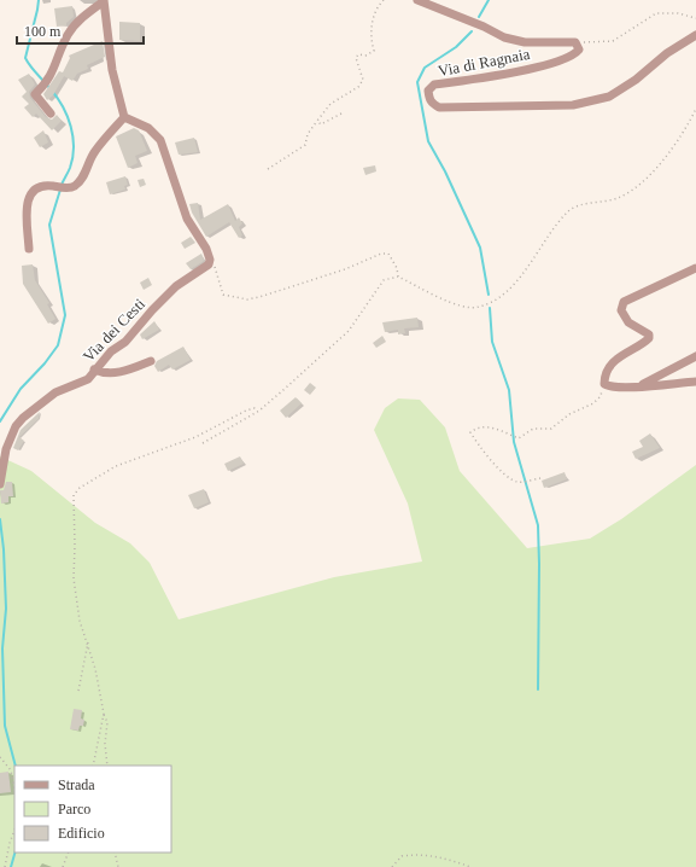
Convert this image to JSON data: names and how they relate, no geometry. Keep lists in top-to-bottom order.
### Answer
{
  "streets": {
    "street": ["Via di Ragnaia", "Via dei Cesti"]
  },
  "legend": ["Strada", "Parco", "Edificio"],
  "scale_bar": "100 m"
}
